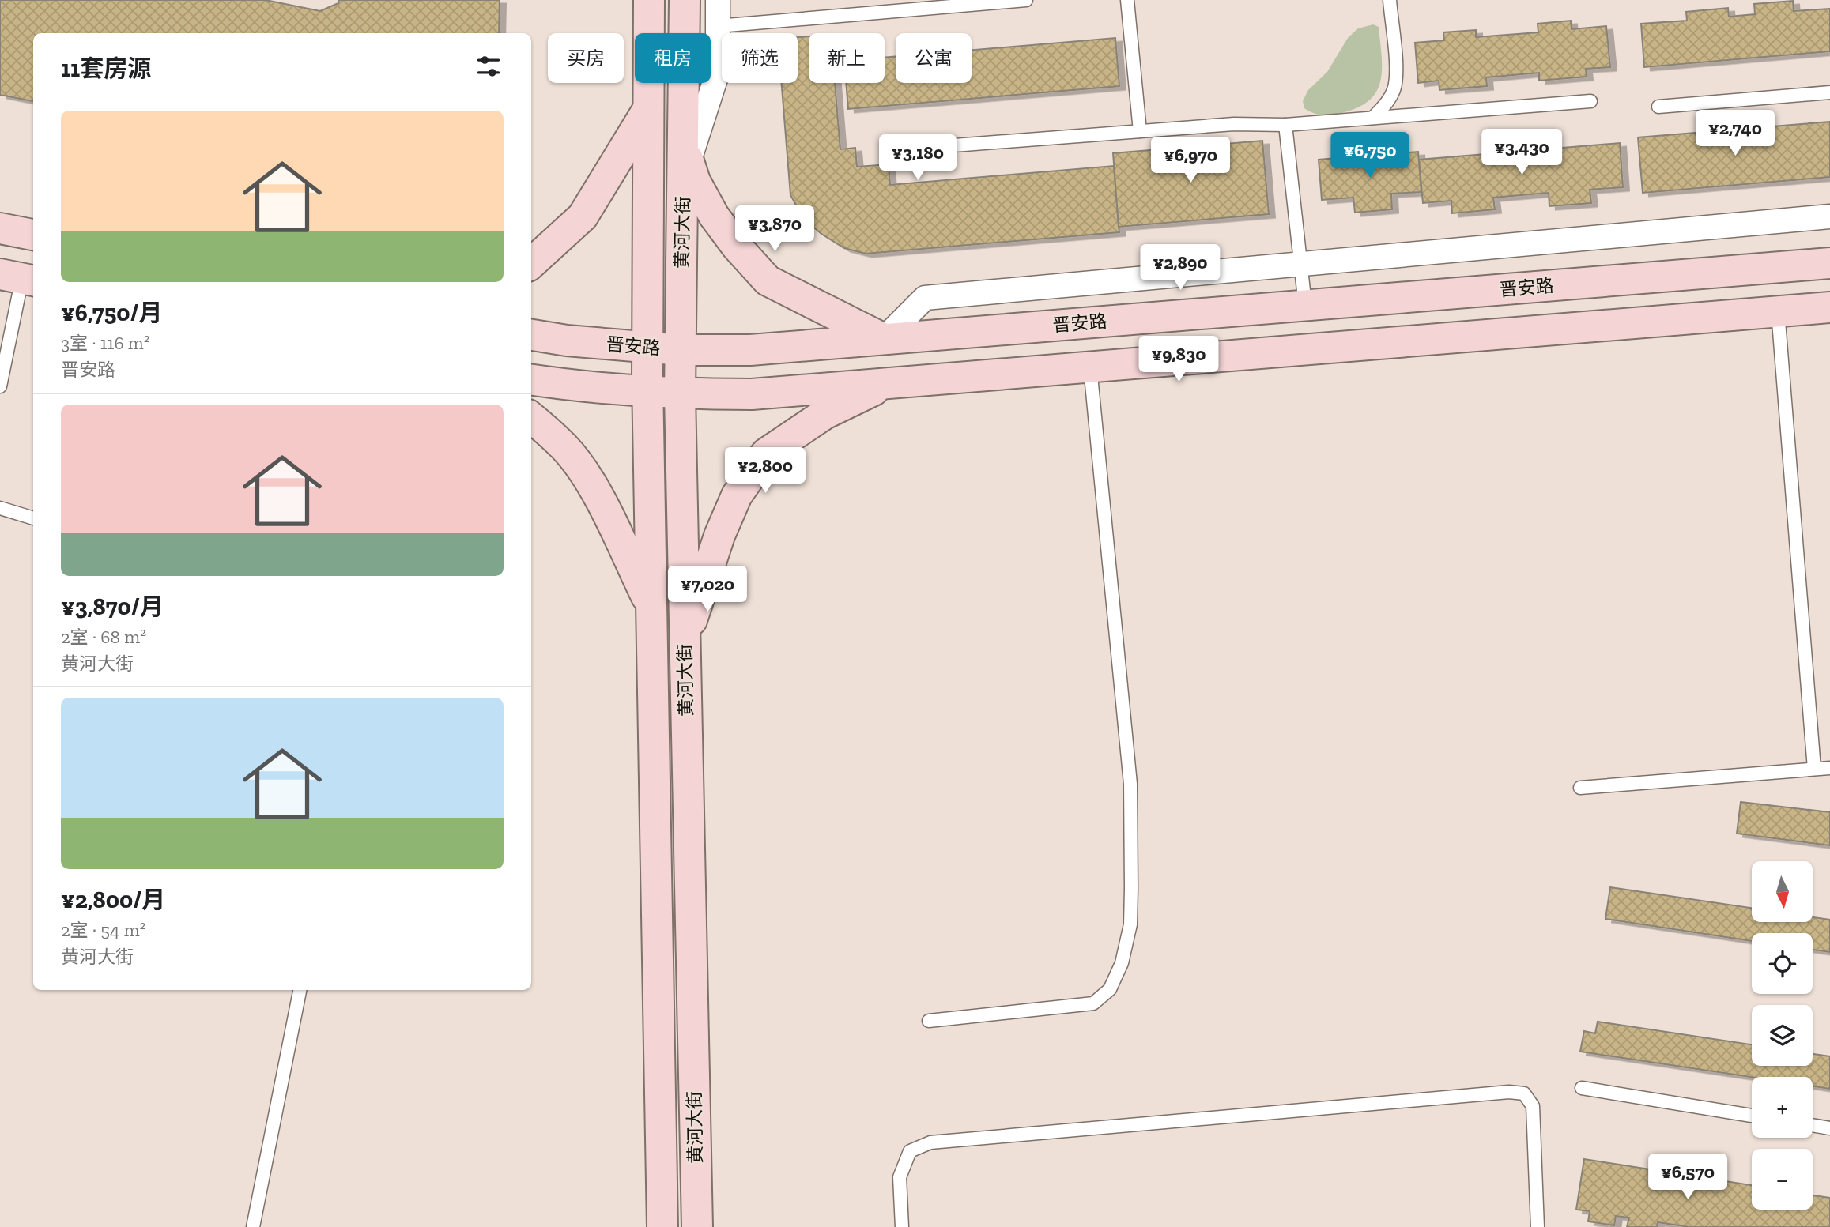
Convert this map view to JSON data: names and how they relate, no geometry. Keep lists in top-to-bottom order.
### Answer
{
  "streets": {
    "main road": ["黄河大街", "晋安路"]
  },
  "crossings": [
    ["黄河大街", "晋安路"]
  ],
  "north": "bottom",
  "page": {
    "chip": [
      "买房",
      "租房",
      "筛选",
      "新上",
      "公寓"
    ],
    "heading": "11套房源",
    "list": [
      {
        "name": "¥6,750/月",
        "note": "3室 · 116 m² · 晋安路"
      },
      {
        "name": "¥3,870/月",
        "note": "2室 · 68 m² · 黄河大街"
      },
      {
        "name": "¥2,800/月",
        "note": "2室 · 54 m² · 黄河大街"
      }
    ],
    "price": [
      "¥2,740",
      "¥3,430",
      "¥6,750",
      "¥3,180",
      "¥6,970",
      "¥3,870",
      "¥2,890",
      "¥9,830",
      "¥2,800",
      "¥7,020",
      "¥6,570"
    ],
    "map_buttons": ["+", "−"]
  }
}
